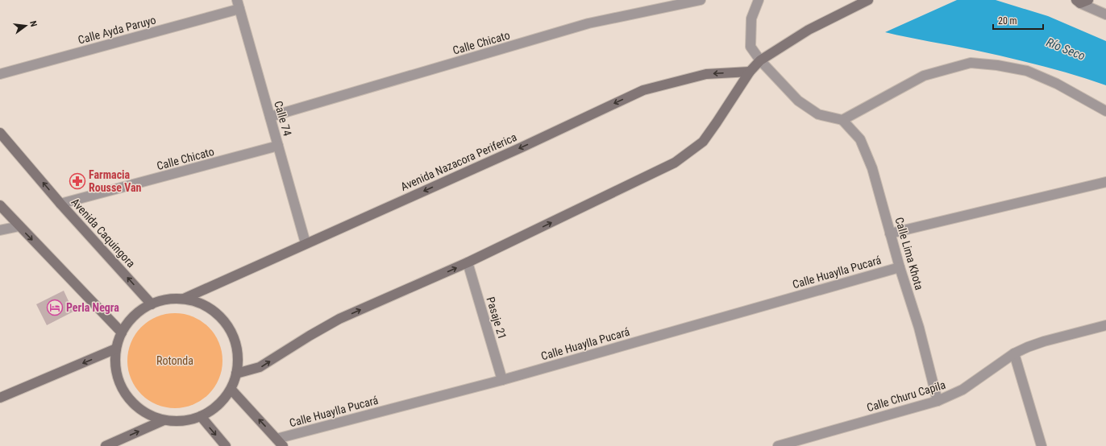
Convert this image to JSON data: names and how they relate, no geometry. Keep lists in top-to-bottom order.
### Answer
{
  "streets": {
    "street": [
      "Calle Ayda Paruyo",
      "Calle Chicato",
      "Calle 74",
      "Avenida Nazacora Periferica",
      "Avenida Caquingora",
      "Calle Lima Khota",
      "Calle Huaylla Pucará",
      "Pasaje 21",
      "Calle Churu Capila"
    ]
  },
  "crossings": [
    ["Calle Ayda Paruyo", "Calle 74"],
    ["Calle Chicato", "Calle 74"],
    ["Calle Chicato", "Avenida Caquingora"],
    ["Calle 74", "Avenida Nazacora Periferica"],
    ["Calle Lima Khota", "Calle Huaylla Pucará"],
    ["Calle Lima Khota", "Calle Churu Capila"],
    ["Calle Huaylla Pucará", "Pasaje 21"]
  ],
  "water": ["Río Seco"],
  "parks": ["Rotonda"],
  "places": {
    "pharmacy": ["Farmacia Rousse Van"],
    "hotel": ["Perla Negra"]
  },
  "scale_bar": "20 m",
  "north": "right"
}
